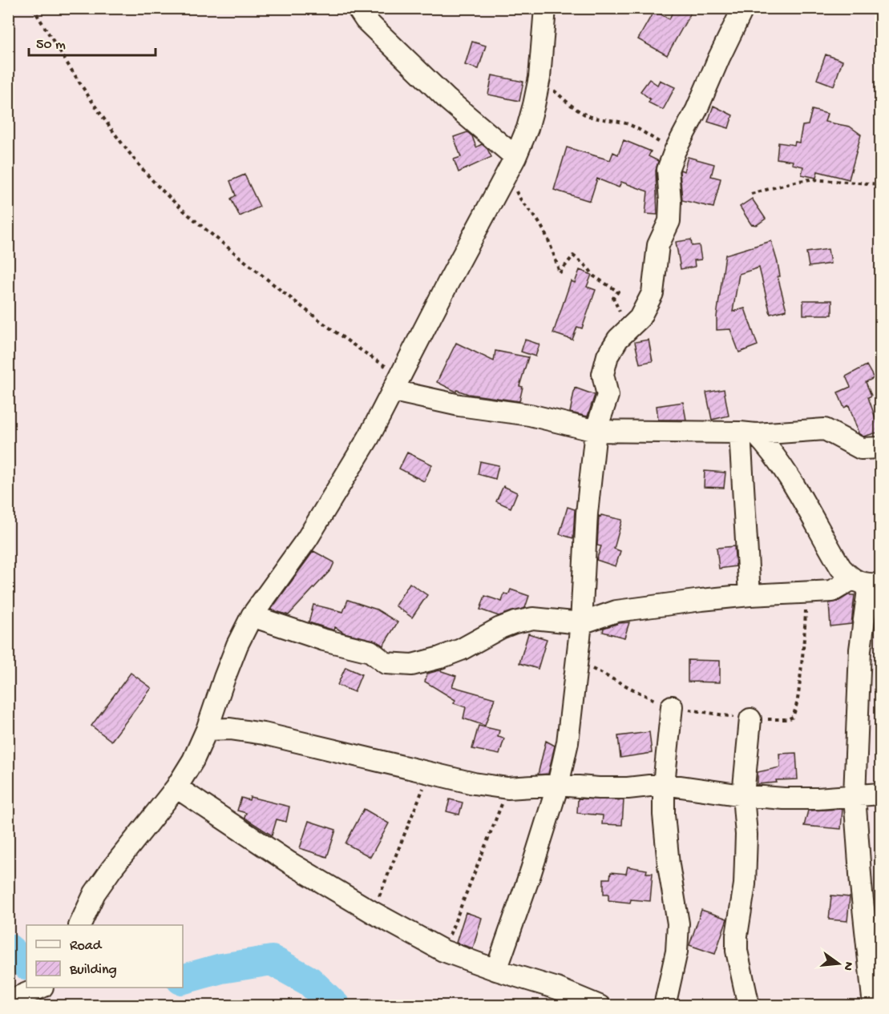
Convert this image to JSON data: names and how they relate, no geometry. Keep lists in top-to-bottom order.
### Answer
{
  "legend": ["Road", "Building"],
  "scale_bar": "50 m",
  "north": "right"
}
